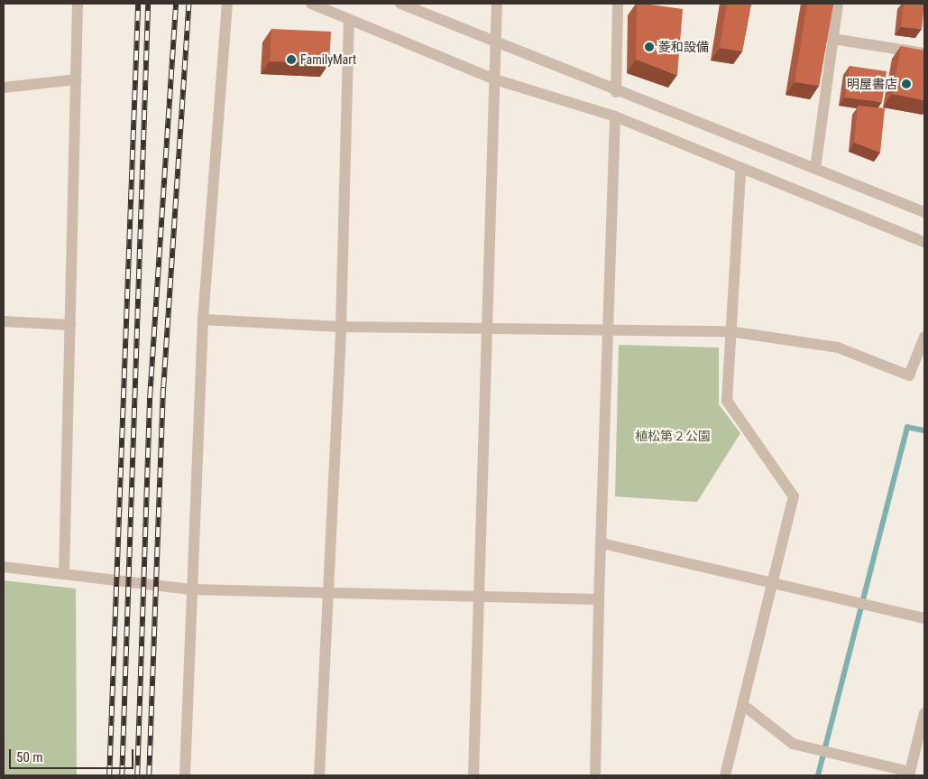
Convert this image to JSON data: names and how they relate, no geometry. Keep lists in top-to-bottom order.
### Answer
{
  "parks": ["植松第２公園"],
  "places": ["菱和設備", "FamilyMart", "明屋書店"],
  "scale_bar": "50 m"
}
